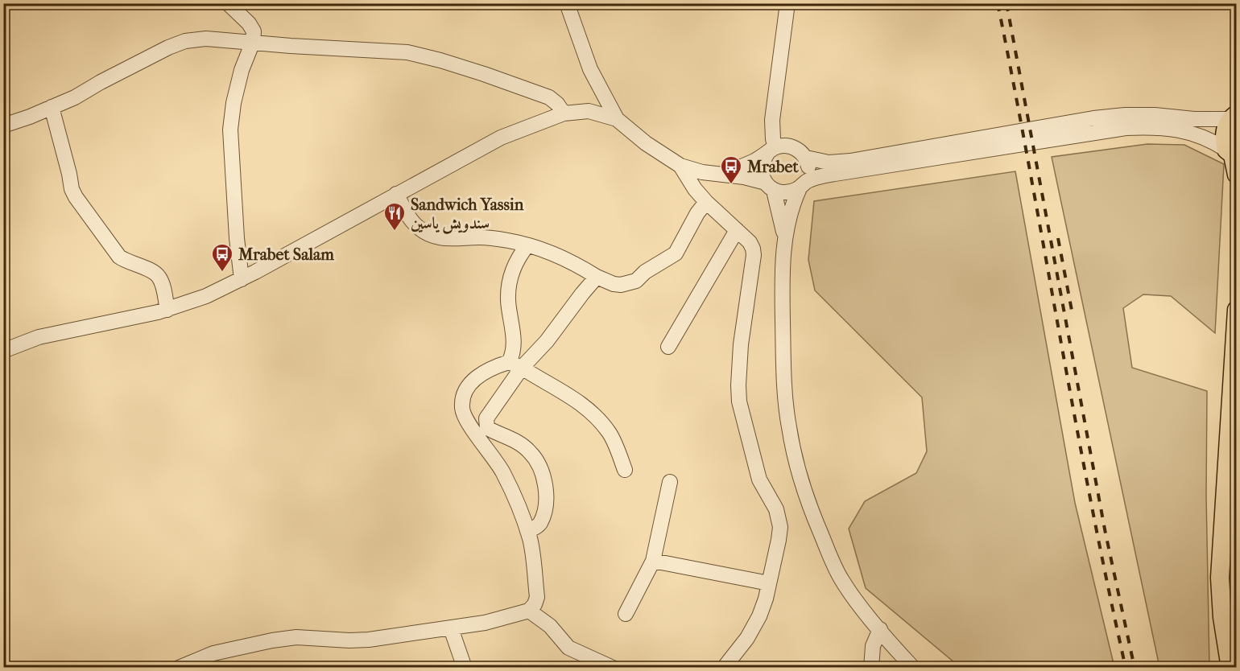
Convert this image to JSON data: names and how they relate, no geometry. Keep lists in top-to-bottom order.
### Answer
{
  "places": {
    "bus stop": ["Mrabet", "Mrabet Salam"],
    "restaurant": ["Sandwich Yassin سندويش ياسين"]
  }
}
